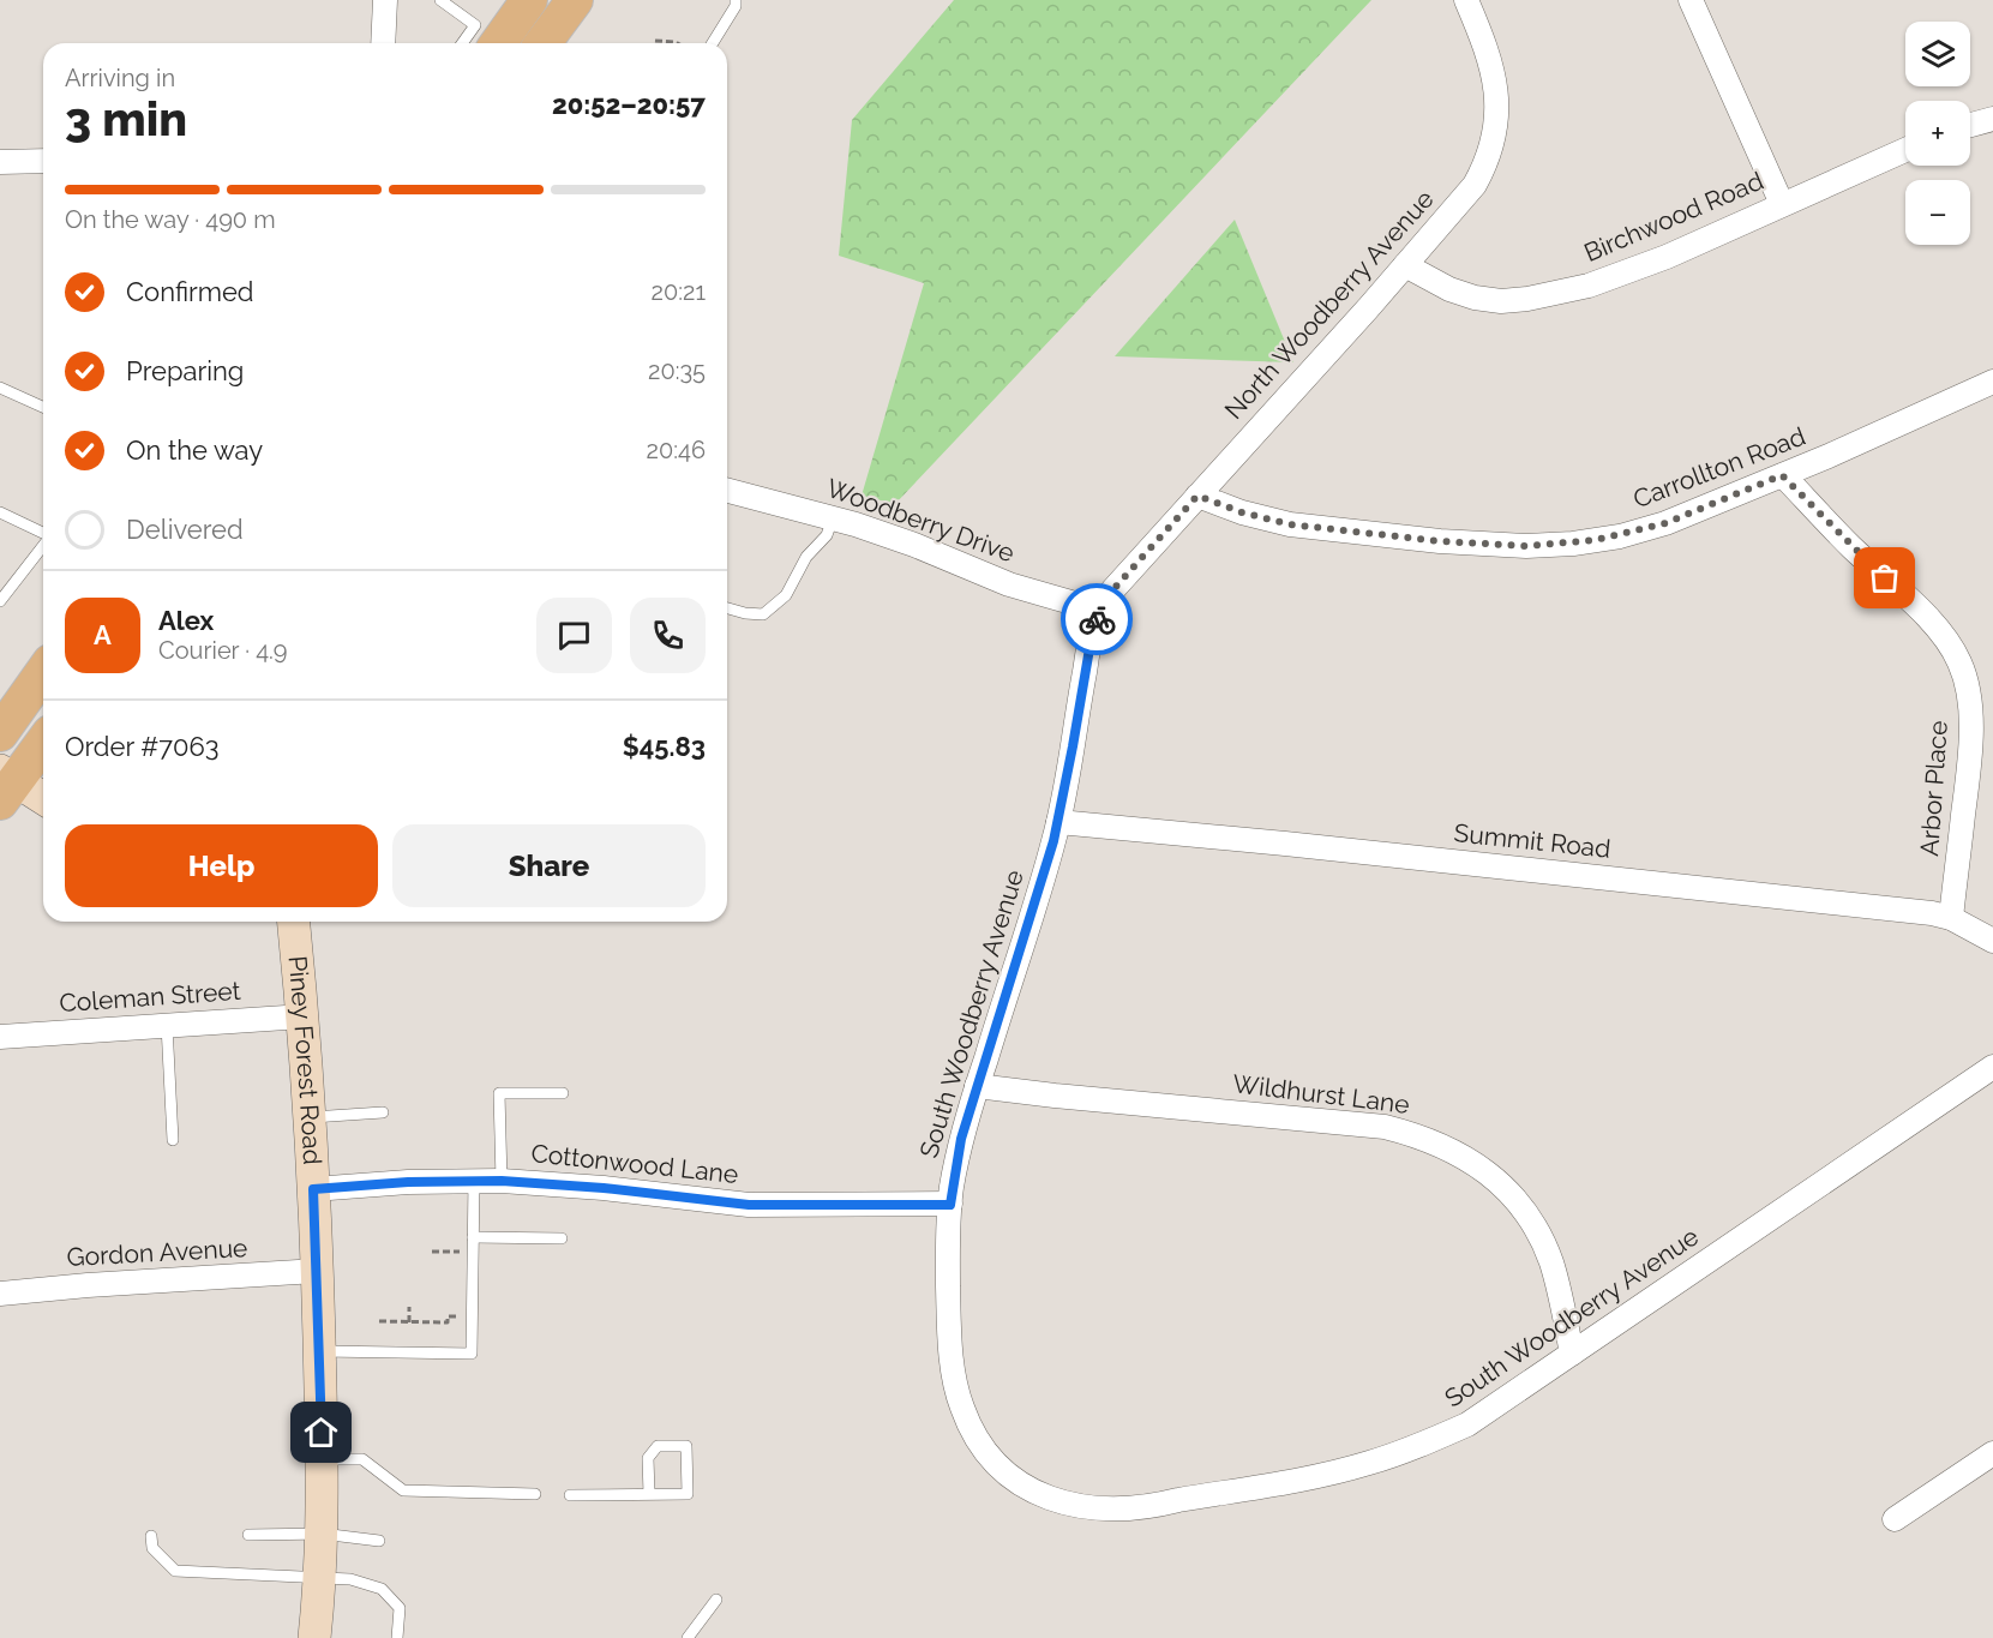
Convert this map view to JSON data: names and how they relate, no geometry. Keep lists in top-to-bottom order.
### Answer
{
  "streets": {
    "main road": ["Piney Forest Road"],
    "street": [
      "Birchwood Road",
      "North Woodberry Avenue",
      "Carrollton Road",
      "Woodberry Drive",
      "Arbor Place",
      "Summit Road",
      "Coleman Street",
      "South Woodberry Avenue",
      "Wildhurst Lane",
      "Cottonwood Lane",
      "Gordon Avenue"
    ]
  },
  "crossings": [
    ["Birchwood Road", "North Woodberry Avenue"],
    ["North Woodberry Avenue", "Carrollton Road"],
    ["North Woodberry Avenue", "Woodberry Drive"],
    ["North Woodberry Avenue", "South Woodberry Avenue"],
    ["Carrollton Road", "Arbor Place"],
    ["Woodberry Drive", "South Woodberry Avenue"],
    ["Arbor Place", "Summit Road"],
    ["Summit Road", "South Woodberry Avenue"],
    ["Coleman Street", "Piney Forest Road"],
    ["South Woodberry Avenue", "Wildhurst Lane"],
    ["South Woodberry Avenue", "Cottonwood Lane"],
    ["Piney Forest Road", "Cottonwood Lane"],
    ["Piney Forest Road", "Gordon Avenue"]
  ],
  "page": {
    "map_buttons": ["+", "−"],
    "heading": ["3 min", "Arriving in", "20:52–20:57"],
    "panel": [
      "Alex",
      "Courier · 4.9",
      "Order #7063",
      "$45.83"
    ],
    "bar": "On the way · 490 m",
    "list": [
      ["Confirmed", "20:21"],
      ["Preparing", "20:35"],
      ["On the way", "20:46"],
      "Delivered"
    ],
    "round": "A",
    "buttons": ["Help", "Share"]
  }
}
